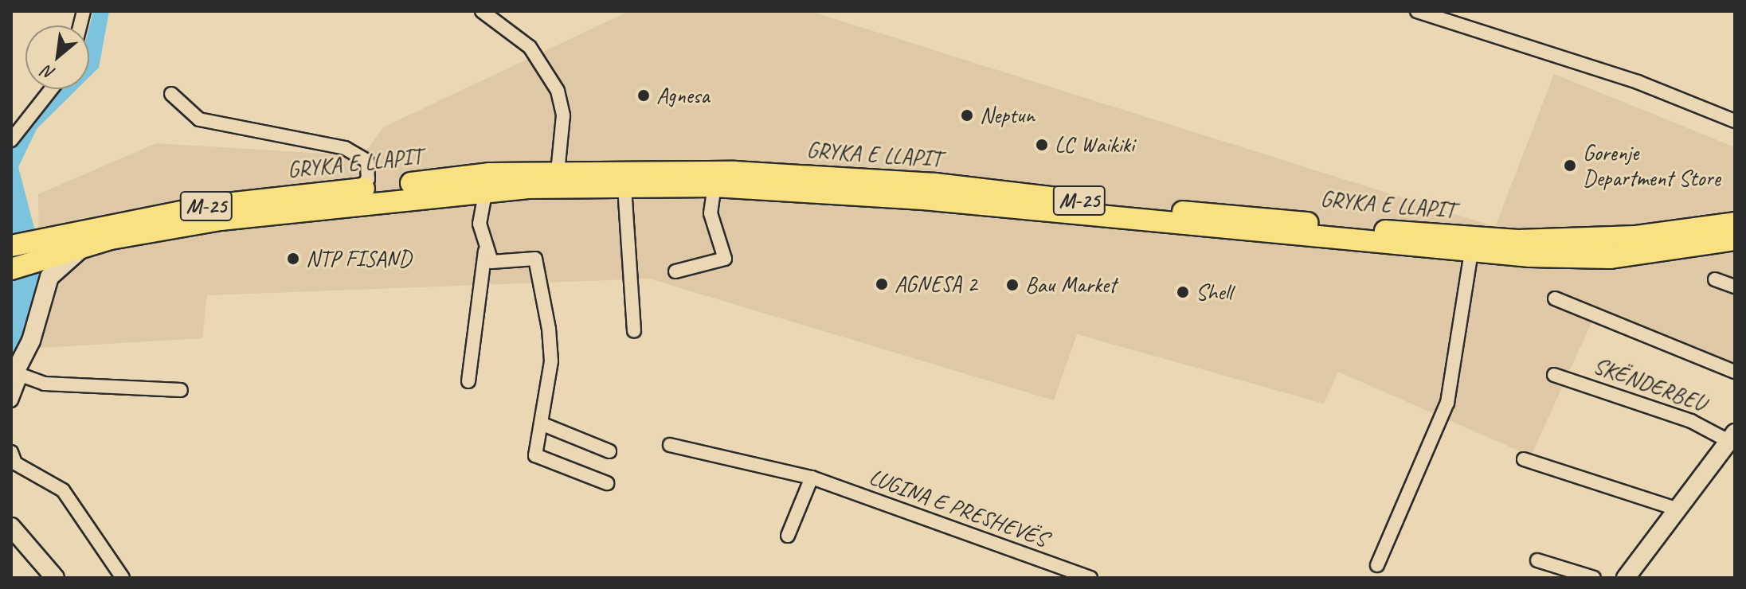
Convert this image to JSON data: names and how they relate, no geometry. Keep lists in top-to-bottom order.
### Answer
{
  "streets": {
    "main road": ["GRYKA E LLAPIT", "M-25", "SKËNDERBEU"],
    "street": ["LUGINA E PRESHEVËS"]
  },
  "places": [
    "Agnesa",
    "Neptun",
    "LC Waikiki",
    "Gorenje Department Store",
    "NTP FISAND",
    "AGNESA 2",
    "Bau Market",
    "Shell"
  ],
  "north": "bottom left"
}
